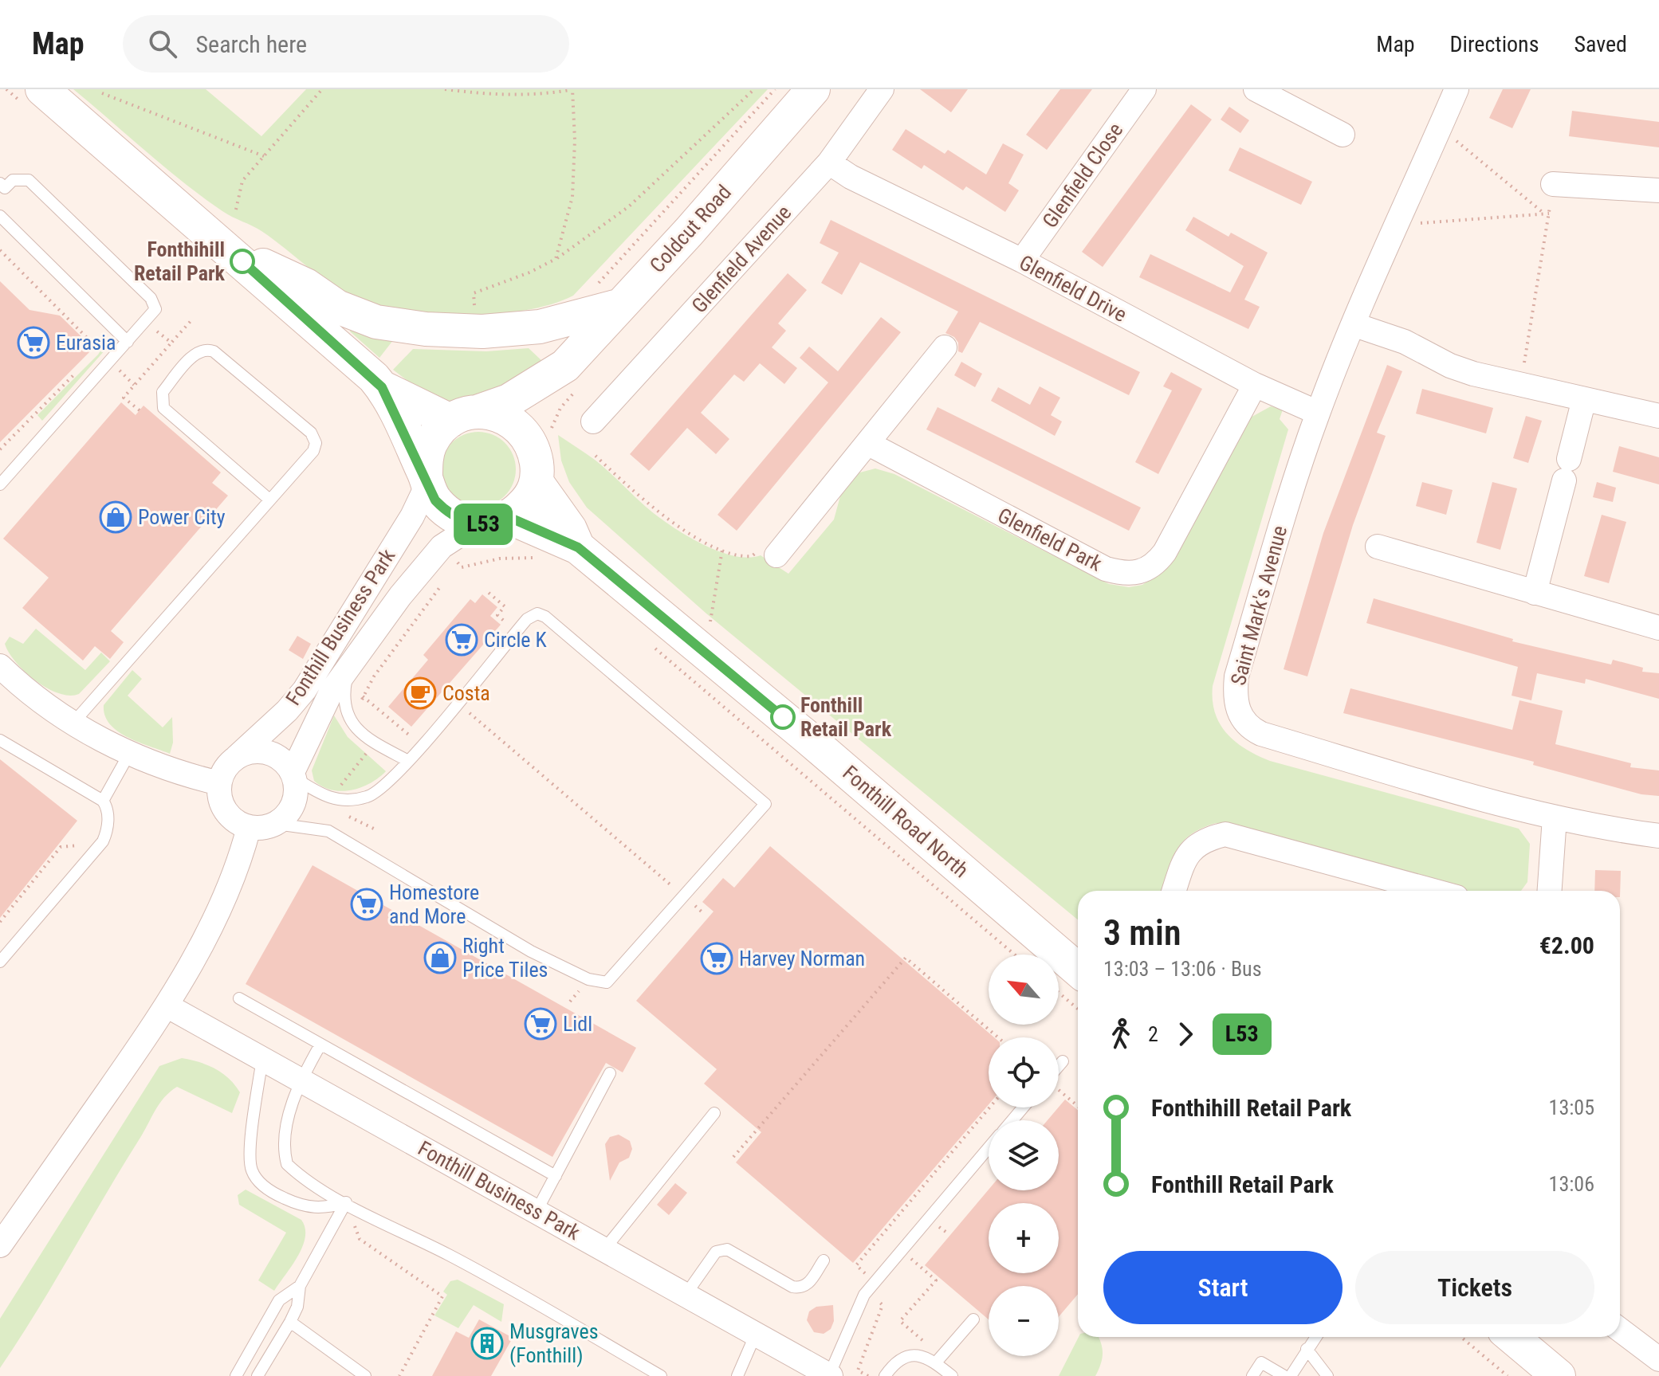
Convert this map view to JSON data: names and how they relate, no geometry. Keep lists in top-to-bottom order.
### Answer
{
  "streets": {
    "main road": ["Coldcut Road", "Fonthill Road North"],
    "street": [
      "Glenfield Close",
      "Glenfield Avenue",
      "Glenfield Drive",
      "Glenfield Park",
      "Saint Mark's Avenue",
      "Fonthill Business Park"
    ]
  },
  "crossings": [
    ["Glenfield Close", "Glenfield Drive"],
    ["Glenfield Avenue", "Glenfield Drive"],
    ["Glenfield Drive", "Glenfield Park"],
    ["Glenfield Drive", "Saint Mark's Avenue"],
    ["Fonthill Business Park", "Fonthill Road North"]
  ],
  "places": {
    "other": ["Fonthihill Retail Park", "Fonthill Retail Park"],
    "supermarket": [
      "Eurasia",
      "Circle K",
      "Homestore and More",
      "Harvey Norman",
      "Lidl"
    ],
    "shop": ["Power City", "Right Price Tiles"],
    "cafe": ["Costa"],
    "building": ["Musgraves (Fonthill)"]
  },
  "lines": ["bus line L53"],
  "north": "top left",
  "page": {
    "header": "Map",
    "search": "Search here",
    "nav": ["Map", "Directions", "Saved"],
    "on_map": "L53",
    "heading": ["3 min", "13:03 – 13:06 · Bus", "€2.00"],
    "map_buttons": ["+", "−"],
    "legs": ["2", "L53"],
    "list": [
      {
        "name": "Fonthihill Retail Park",
        "value": "13:05"
      },
      {
        "name": "Fonthill Retail Park",
        "value": "13:06"
      }
    ],
    "buttons": ["Start", "Tickets"]
  }
}
